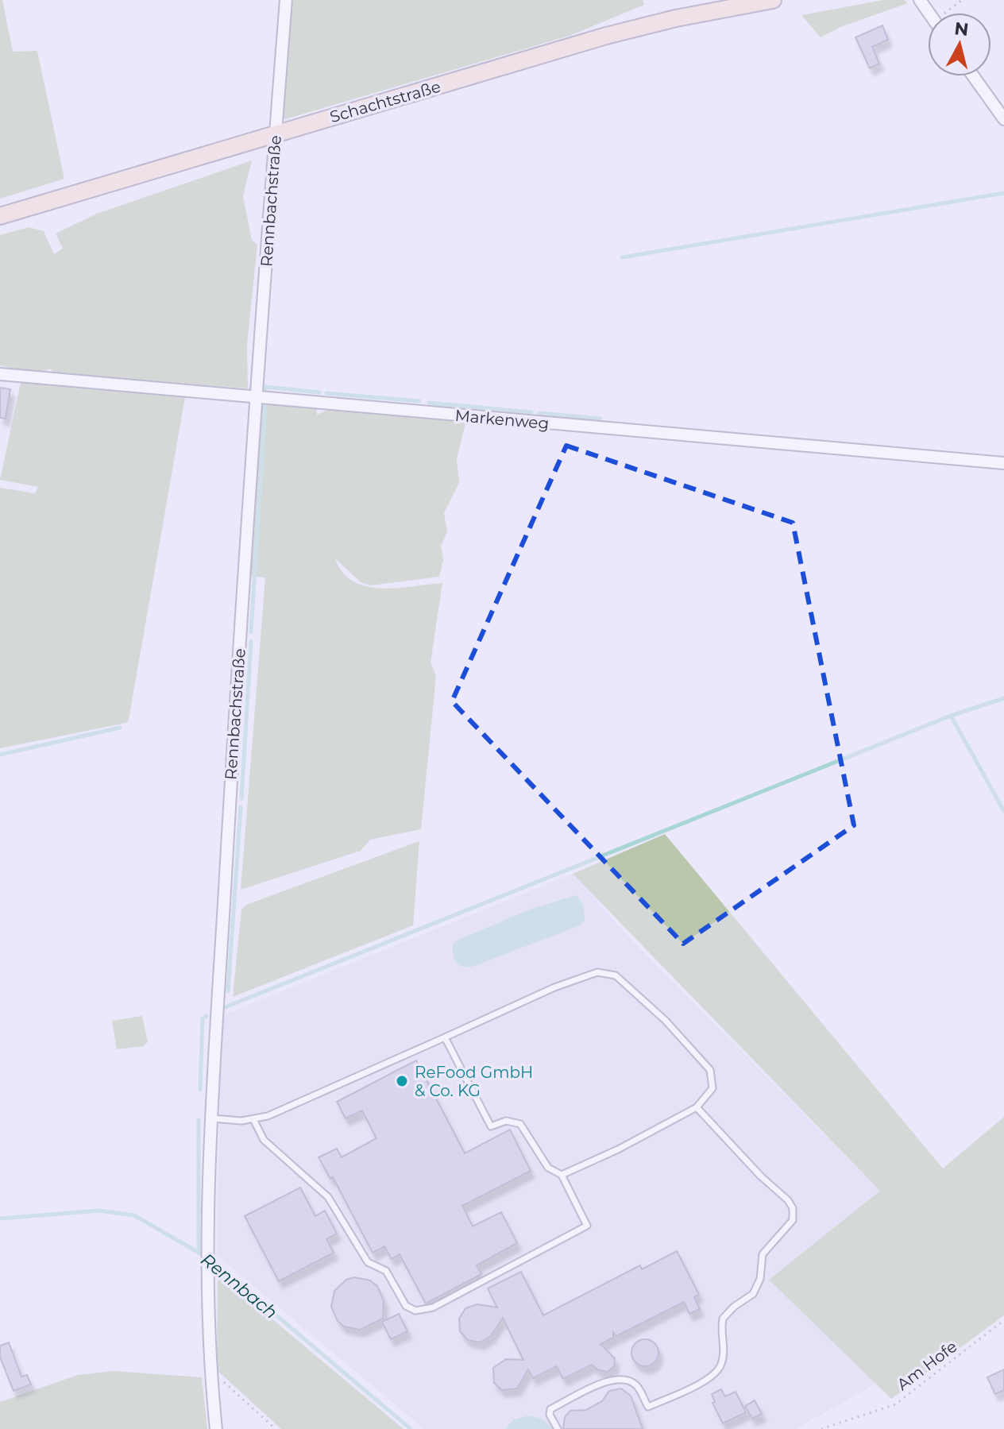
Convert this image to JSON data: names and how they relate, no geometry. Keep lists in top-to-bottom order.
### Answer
{
  "streets": {
    "street": ["Schachtstraße", "Rennbachstraße", "Markenweg"],
    "path": ["Am Hofe"]
  },
  "crossings": [
    ["Schachtstraße", "Rennbachstraße"],
    ["Rennbachstraße", "Markenweg"]
  ],
  "water": ["Rennbach"],
  "places": ["ReFood GmbH & Co. KG"],
  "north": "top"
}
